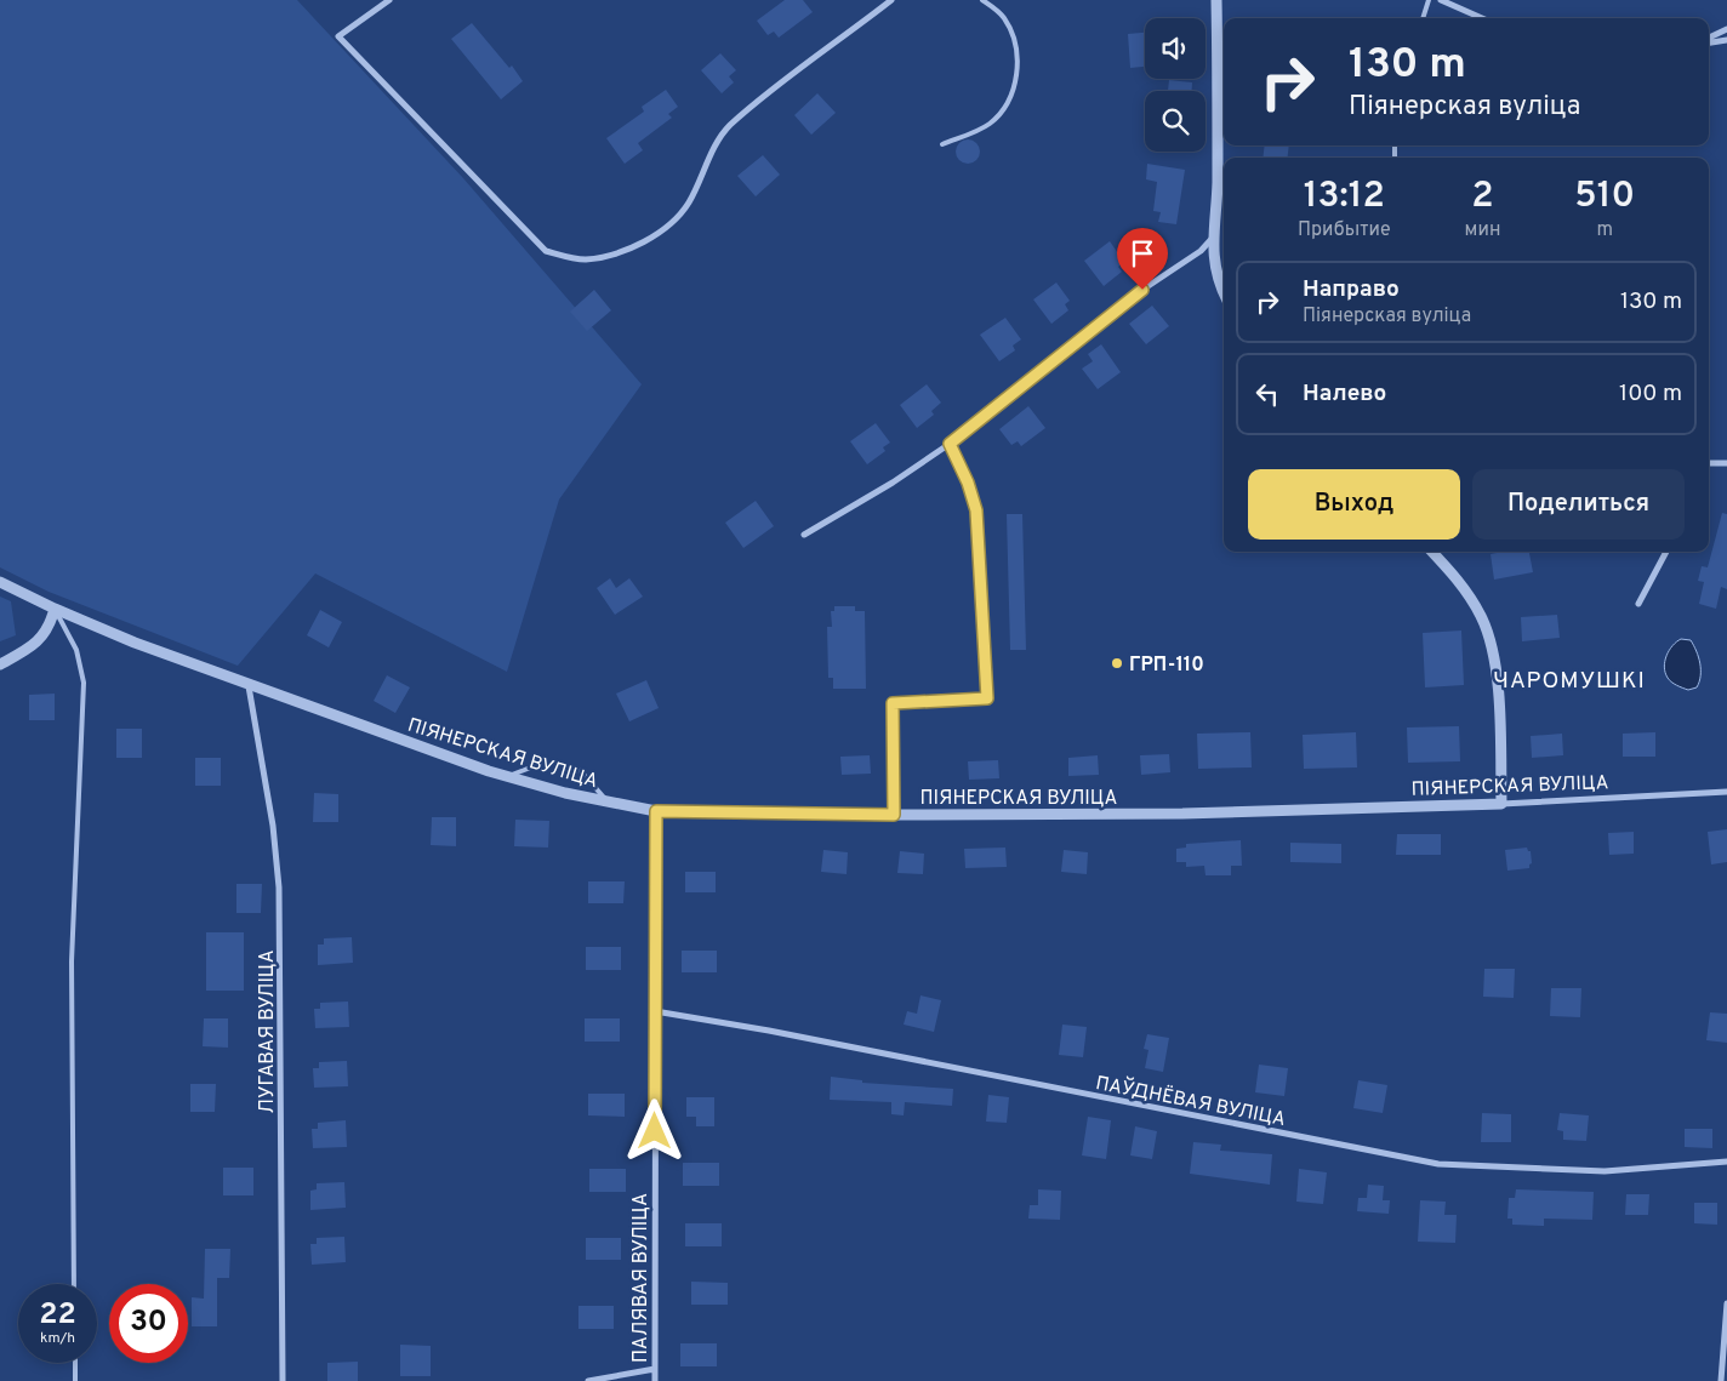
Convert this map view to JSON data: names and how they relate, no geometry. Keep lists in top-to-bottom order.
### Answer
{
  "streets": {
    "street": [
      "ПІЯНЕРСКАЯ ВУЛІЦА",
      "ЛУГАВАЯ ВУЛІЦА",
      "ПАЎДНЁВАЯ ВУЛІЦА",
      "ПАЛЯВАЯ ВУЛІЦА"
    ]
  },
  "crossings": [
    ["ПІЯНЕРСКАЯ ВУЛІЦА", "ЛУГАВАЯ ВУЛІЦА"],
    ["ПІЯНЕРСКАЯ ВУЛІЦА", "ПАЛЯВАЯ ВУЛІЦА"],
    ["ПАЎДНЁВАЯ ВУЛІЦА", "ПАЛЯВАЯ ВУЛІЦА"]
  ],
  "districts": ["ЧАРОМУШКІ"],
  "places": ["ГРП-110"],
  "page": {
    "turn": ["130 m", "Піянерская вуліца"],
    "eta": [
      "13:12",
      "Прибытие",
      "2",
      "мин",
      "510",
      "m"
    ],
    "list": [
      {
        "name": "Направо",
        "note": "Піянерская вуліца",
        "value": "130 m"
      },
      {
        "name": "Налево",
        "value": "100 m"
      }
    ],
    "buttons": ["Выход", "Поделиться"],
    "speed": "22 km/h",
    "limit": "30"
  }
}
